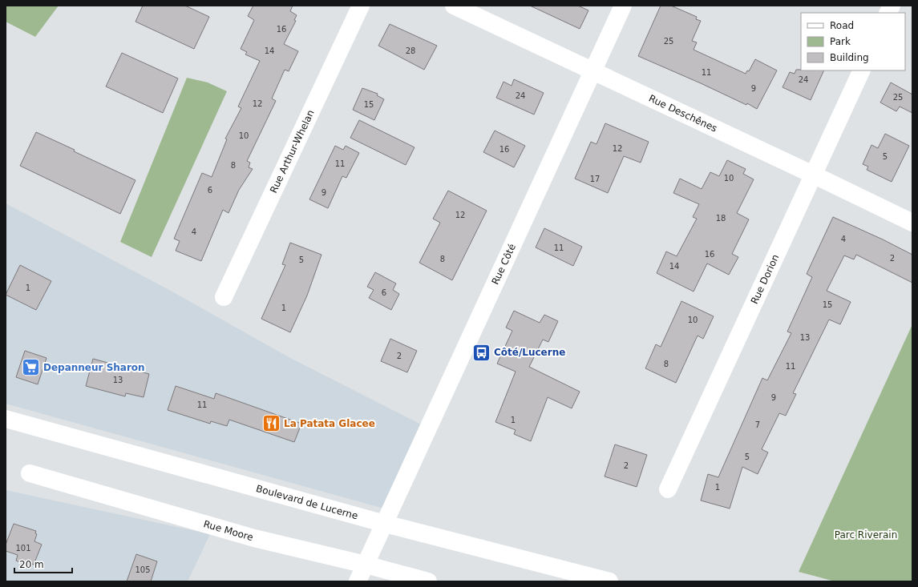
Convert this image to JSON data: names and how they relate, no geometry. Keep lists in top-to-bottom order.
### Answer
{
  "streets": {
    "street": [
      "Rue Deschênes",
      "Rue Arthur-Whelan",
      "Rue Côté",
      "Rue Dorion",
      "Boulevard de Lucerne",
      "Rue Moore"
    ]
  },
  "crossings": [
    ["Rue Deschênes", "Rue Côté"],
    ["Rue Deschênes", "Rue Dorion"],
    ["Rue Côté", "Boulevard de Lucerne"],
    ["Rue Côté", "Rue Moore"]
  ],
  "parks": ["Parc Riverain"],
  "places": {
    "bus stop": ["Côté/Lucerne"],
    "supermarket": ["Depanneur Sharon"],
    "restaurant": ["La Patata Glacee"]
  },
  "house_numbers": [
    "16",
    "25",
    "14",
    "28",
    "11",
    "24",
    "9",
    "24",
    "25",
    "12",
    "15",
    "10",
    "12",
    "16",
    "5",
    "11",
    "8",
    "10",
    "17",
    "6",
    "9",
    "12",
    "18",
    "4",
    "4",
    "11",
    "16",
    "2",
    "8",
    "5",
    "14",
    "1",
    "6",
    "15",
    "1",
    "10",
    "13",
    "2",
    "8",
    "11",
    "13",
    "9",
    "11",
    "1",
    "7",
    "5",
    "2",
    "1",
    "101",
    "105"
  ],
  "legend": ["Road", "Park", "Building"],
  "scale_bar": "20 m"
}
